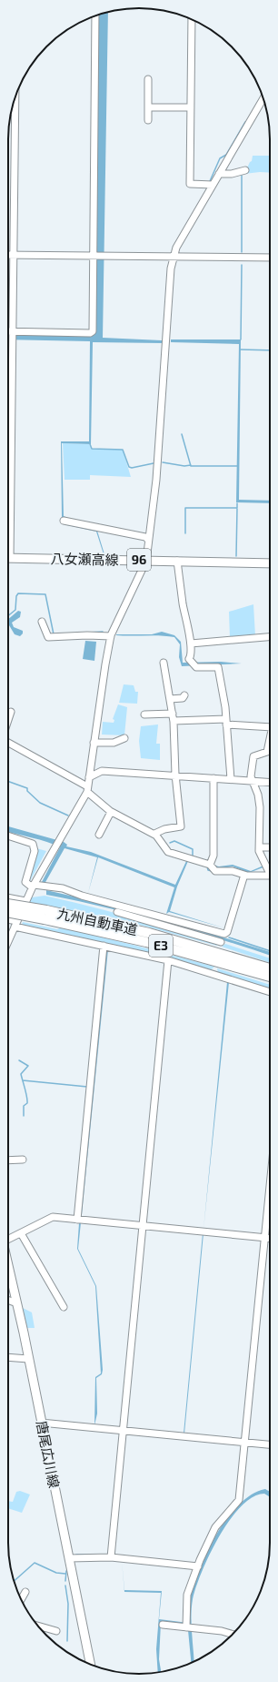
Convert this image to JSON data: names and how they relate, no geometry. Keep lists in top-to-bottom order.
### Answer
{
  "streets": {
    "highway": ["九州自動車道", "E3"],
    "main road": ["八女瀬高線", "96", "唐尾広川線"]
  }
}
